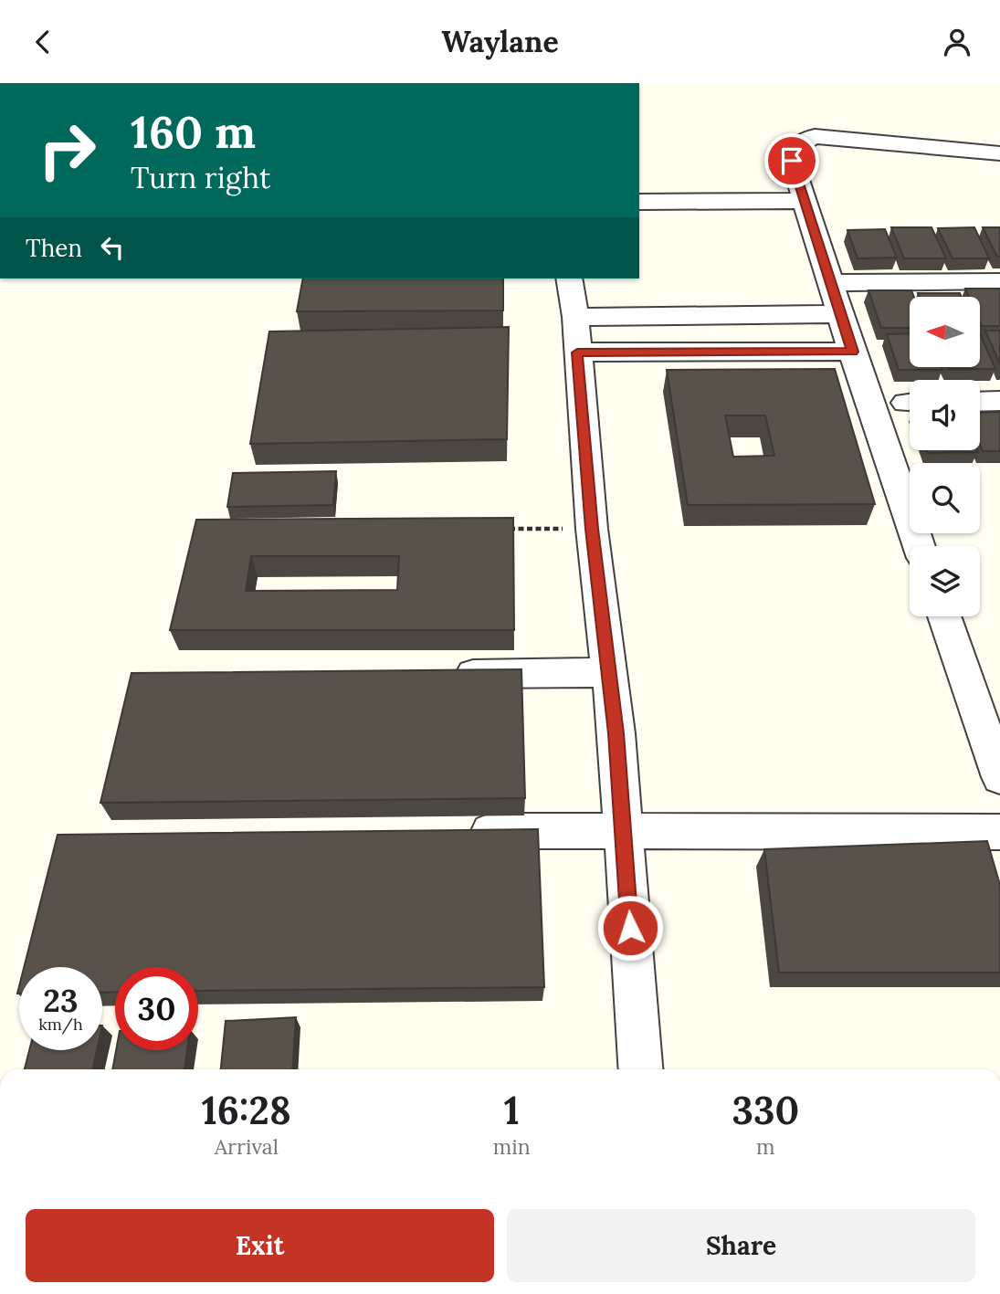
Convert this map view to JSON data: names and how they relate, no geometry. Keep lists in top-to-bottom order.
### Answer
{
  "north": "left",
  "page": {
    "header": "Waylane",
    "turn": ["160 m", "Turn right"],
    "then": "Then",
    "speed": "23 km/h",
    "limit": "30",
    "eta": [
      "16:28",
      "Arrival",
      "1",
      "min",
      "330",
      "m"
    ],
    "buttons": ["Exit", "Share"]
  }
}
